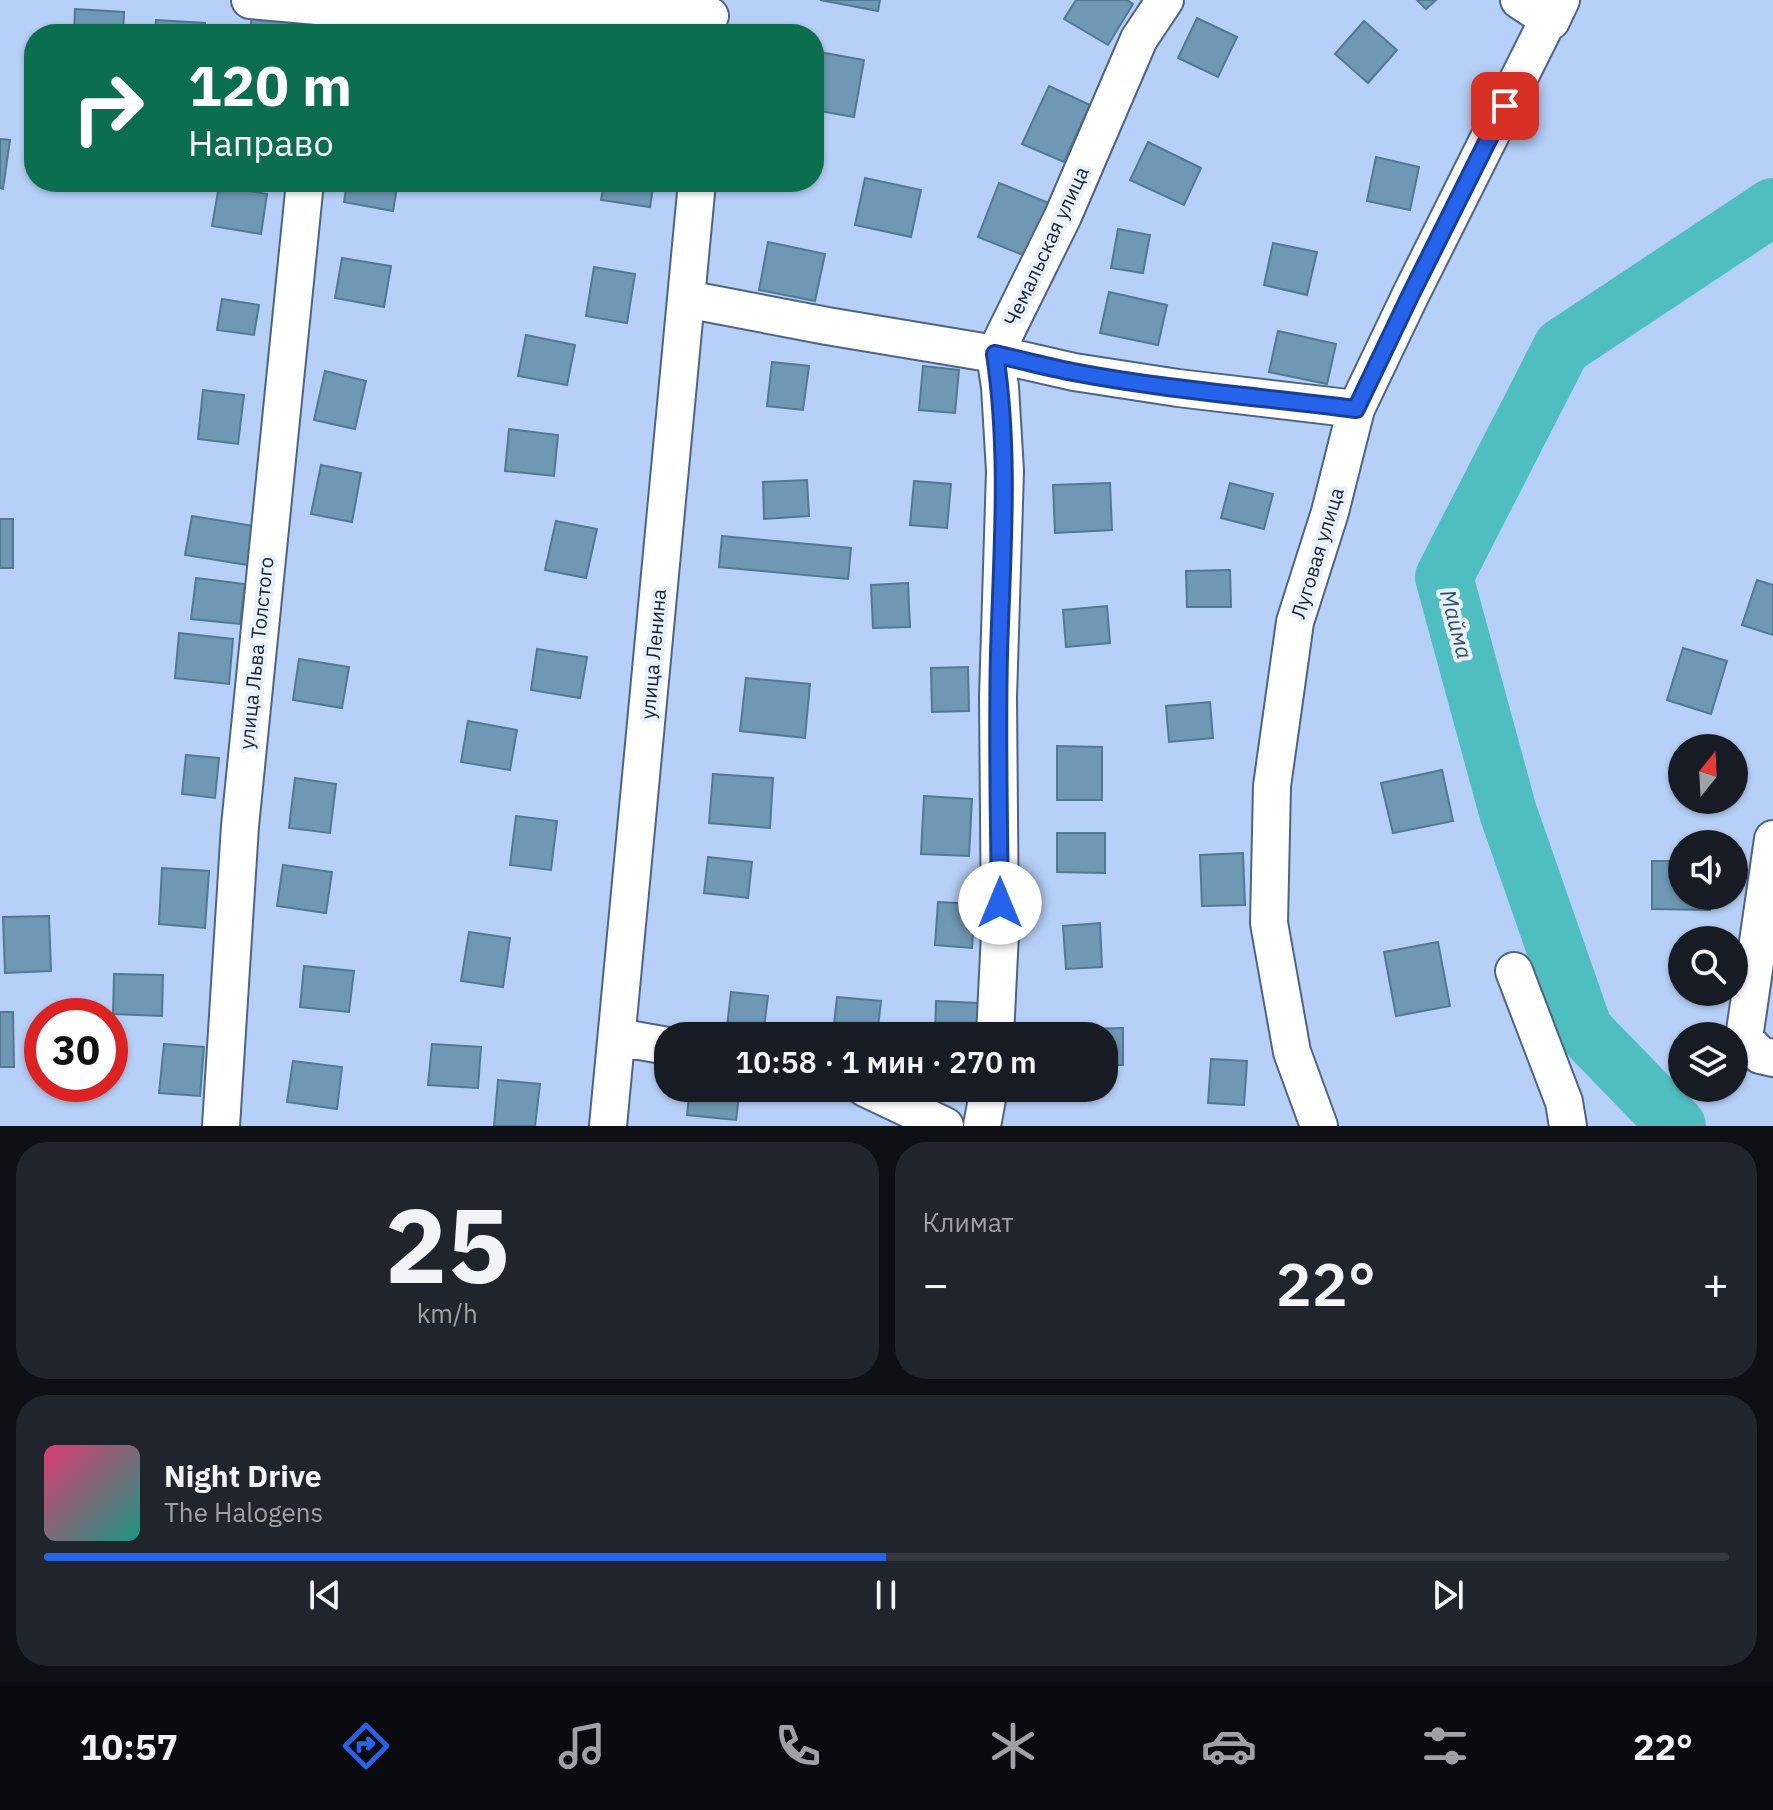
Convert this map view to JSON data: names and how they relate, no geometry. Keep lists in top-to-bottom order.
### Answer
{
  "streets": {
    "street": [
      "Чемальская улица",
      "Луговая улица",
      "улица Льва Толстого",
      "улица Ленина"
    ]
  },
  "water": ["Майма"],
  "north": "top",
  "page": {
    "turn": ["120 m", "Направо"],
    "limit": "30",
    "trip": "10:58 · 1 мин · 270 m",
    "tile": [
      ["25", "km/h"],
      "Климат"
    ],
    "heat": ["−", "22°", "+"],
    "song": ["Night Drive", "The Halogens"],
    "tabs": ["10:57", "22°"]
  }
}
